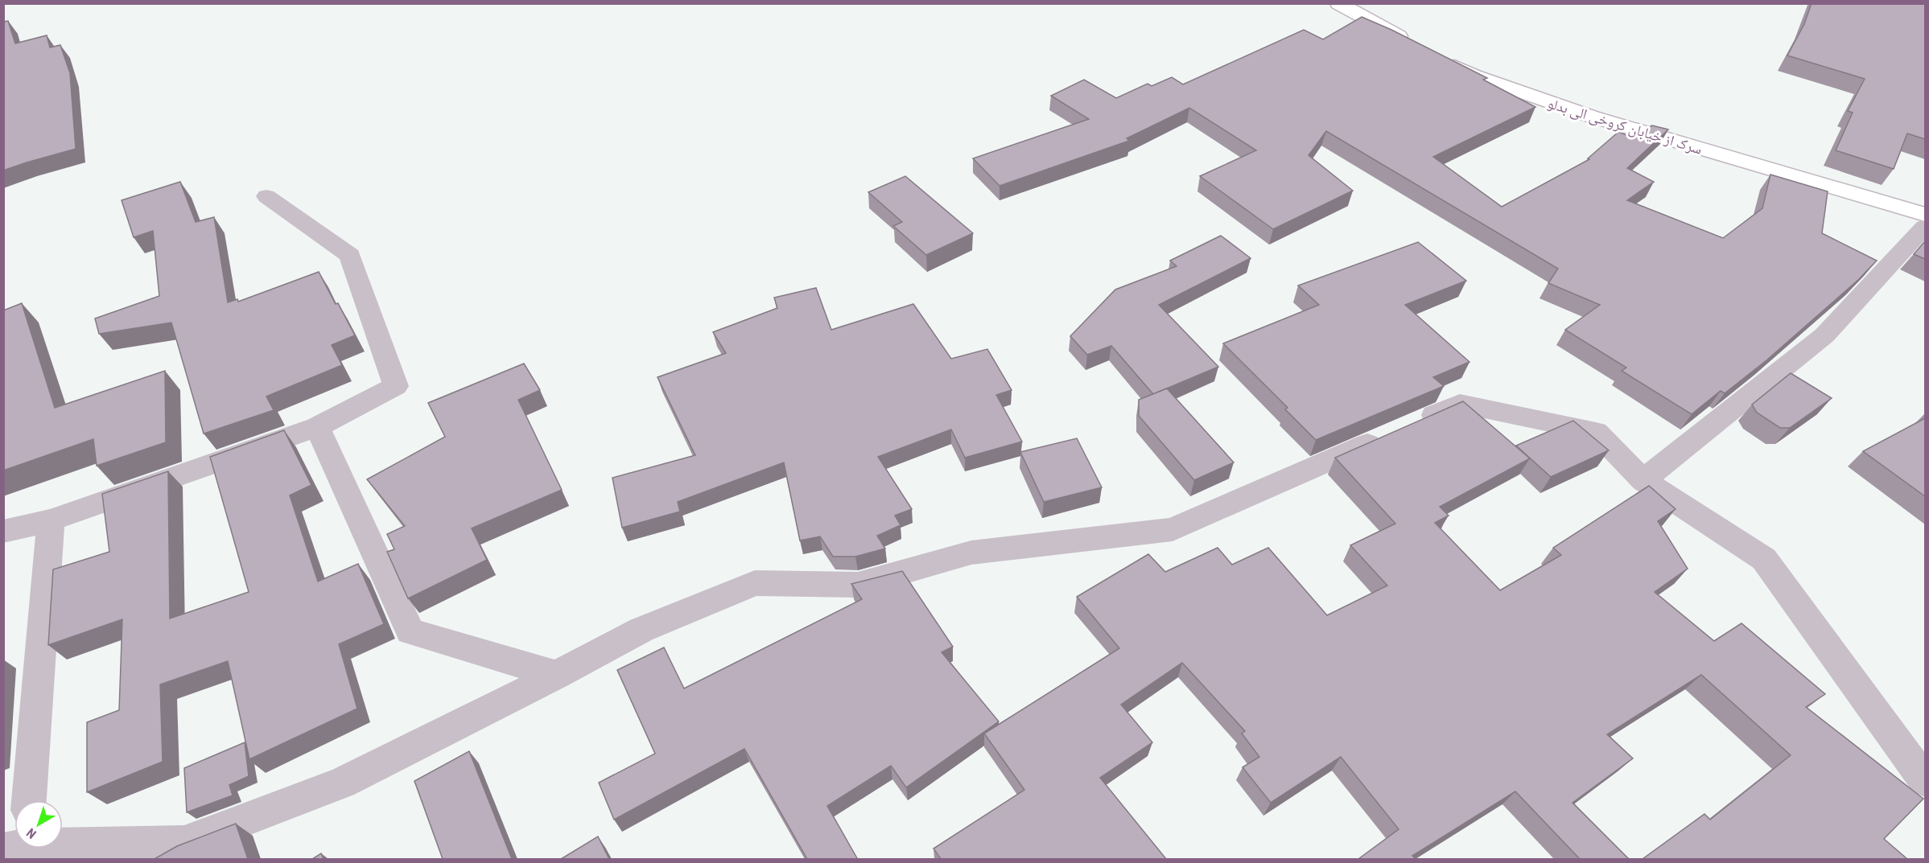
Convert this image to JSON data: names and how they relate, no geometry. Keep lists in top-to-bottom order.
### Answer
{
  "streets": {
    "main road": ["سرک از خیابان کروخی الی بدلو"]
  },
  "north": "bottom left"
}
